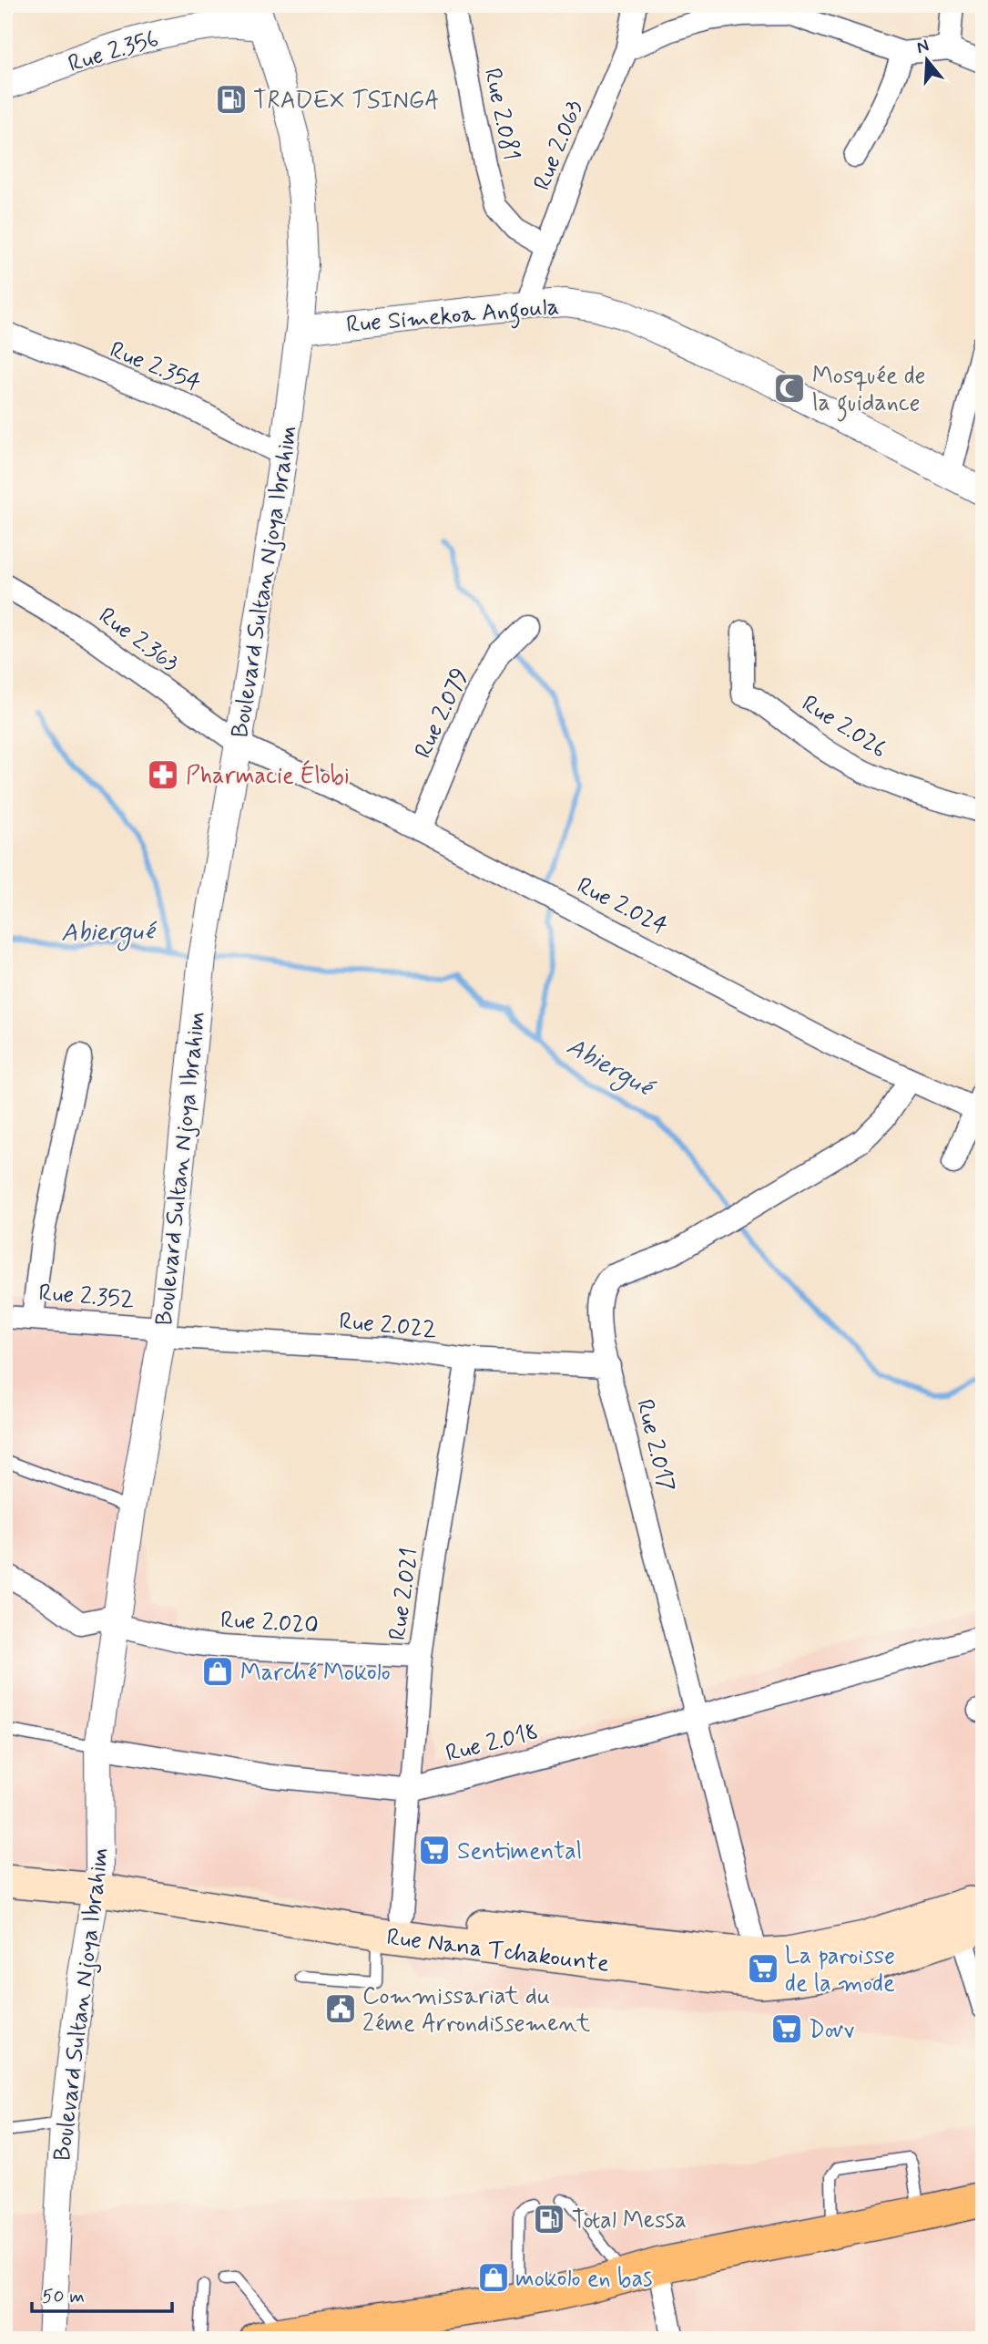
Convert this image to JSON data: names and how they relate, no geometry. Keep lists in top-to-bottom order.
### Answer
{
  "streets": {
    "main road": ["Rue Nana Tchakounte"],
    "street": [
      "Rue 2.356",
      "Rue 2.081",
      "Rue 2.063",
      "Rue Simekoa Angoula",
      "Rue 2.354",
      "Boulevard Sultan Njoya Ibrahim",
      "Rue 2.363",
      "Rue 2.079",
      "Rue 2.026",
      "Rue 2.024",
      "Rue 2.352",
      "Rue 2.022",
      "Rue 2.017",
      "Rue 2.021",
      "Rue 2.020",
      "Rue 2.018"
    ]
  },
  "crossings": [
    ["Rue 2.356", "Boulevard Sultan Njoya Ibrahim"],
    ["Rue 2.081", "Rue 2.063"],
    ["Rue 2.063", "Rue Simekoa Angoula"],
    ["Rue Simekoa Angoula", "Boulevard Sultan Njoya Ibrahim"],
    ["Rue 2.354", "Boulevard Sultan Njoya Ibrahim"],
    ["Boulevard Sultan Njoya Ibrahim", "Rue 2.363"],
    ["Boulevard Sultan Njoya Ibrahim", "Rue 2.024"],
    ["Boulevard Sultan Njoya Ibrahim", "Rue 2.352"],
    ["Boulevard Sultan Njoya Ibrahim", "Rue 2.022"],
    ["Boulevard Sultan Njoya Ibrahim", "Rue 2.020"],
    ["Boulevard Sultan Njoya Ibrahim", "Rue 2.018"],
    ["Boulevard Sultan Njoya Ibrahim", "Rue Nana Tchakounte"],
    ["Rue 2.363", "Rue 2.024"],
    ["Rue 2.079", "Rue 2.024"],
    ["Rue 2.024", "Rue 2.017"],
    ["Rue 2.352", "Rue 2.022"],
    ["Rue 2.022", "Rue 2.017"],
    ["Rue 2.022", "Rue 2.021"],
    ["Rue 2.017", "Rue 2.018"],
    ["Rue 2.017", "Rue Nana Tchakounte"],
    ["Rue 2.021", "Rue 2.020"],
    ["Rue 2.021", "Rue 2.018"],
    ["Rue 2.021", "Rue Nana Tchakounte"]
  ],
  "water": ["Abiergué"],
  "places": {
    "fuel station": ["TRADEX TSINGA", "Total Messa"],
    "mosque": ["Mosquée de la guidance"],
    "pharmacy": ["Pharmacie Élobi"],
    "shop": ["Marché Mokolo", "mokolo en bas"],
    "supermarket": ["Sentimental", "La paroisse de la mode", "Dovv"],
    "public building": ["Commissariat du 2éme Arrondissement"]
  },
  "scale_bar": "50 m",
  "north": "top"
}
